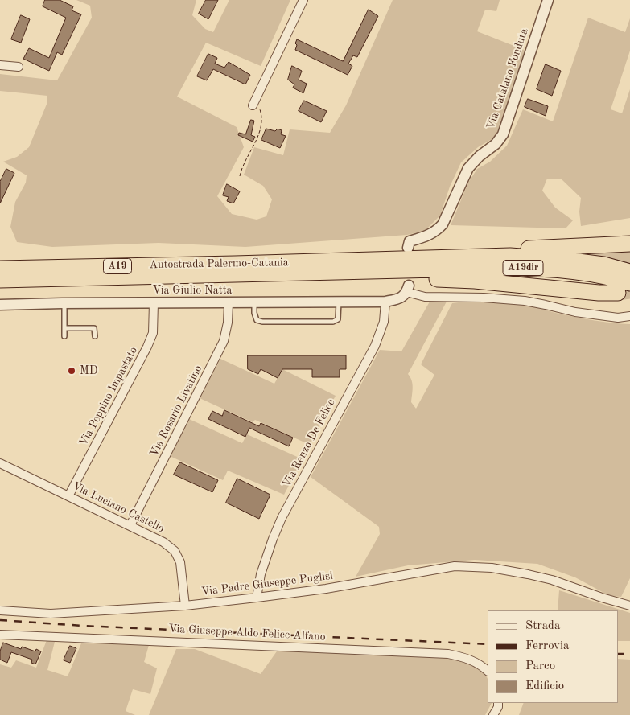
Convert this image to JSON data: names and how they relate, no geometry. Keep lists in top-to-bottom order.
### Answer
{
  "streets": {
    "highway": ["Autostrada Palermo-Catania", "A19", "A19dir"],
    "street": [
      "Via Catalano Fonduta",
      "Via Giulio Natta",
      "Via Peppino Impastato",
      "Via Rosario Livatino",
      "Via Renzo De Felice",
      "Via Luciano Castello",
      "Via Padre Giuseppe Puglisi",
      "Via Giuseppe Aldo Felice Alfano"
    ]
  },
  "crossings": [
    ["Via Catalano Fonduta", "Autostrada Palermo-Catania"],
    ["Via Catalano Fonduta", "A19dir"],
    ["Autostrada Palermo-Catania", "A19dir"],
    ["Via Giulio Natta", "Via Peppino Impastato"],
    ["Via Giulio Natta", "Via Rosario Livatino"],
    ["Via Giulio Natta", "Via Renzo De Felice"],
    ["Via Peppino Impastato", "Via Luciano Castello"],
    ["Via Rosario Livatino", "Via Luciano Castello"],
    ["Via Renzo De Felice", "Via Padre Giuseppe Puglisi"],
    ["Via Luciano Castello", "Via Padre Giuseppe Puglisi"]
  ],
  "places": ["MD"],
  "legend": [
    "Strada",
    "Ferrovia",
    "Parco",
    "Edificio"
  ]
}
